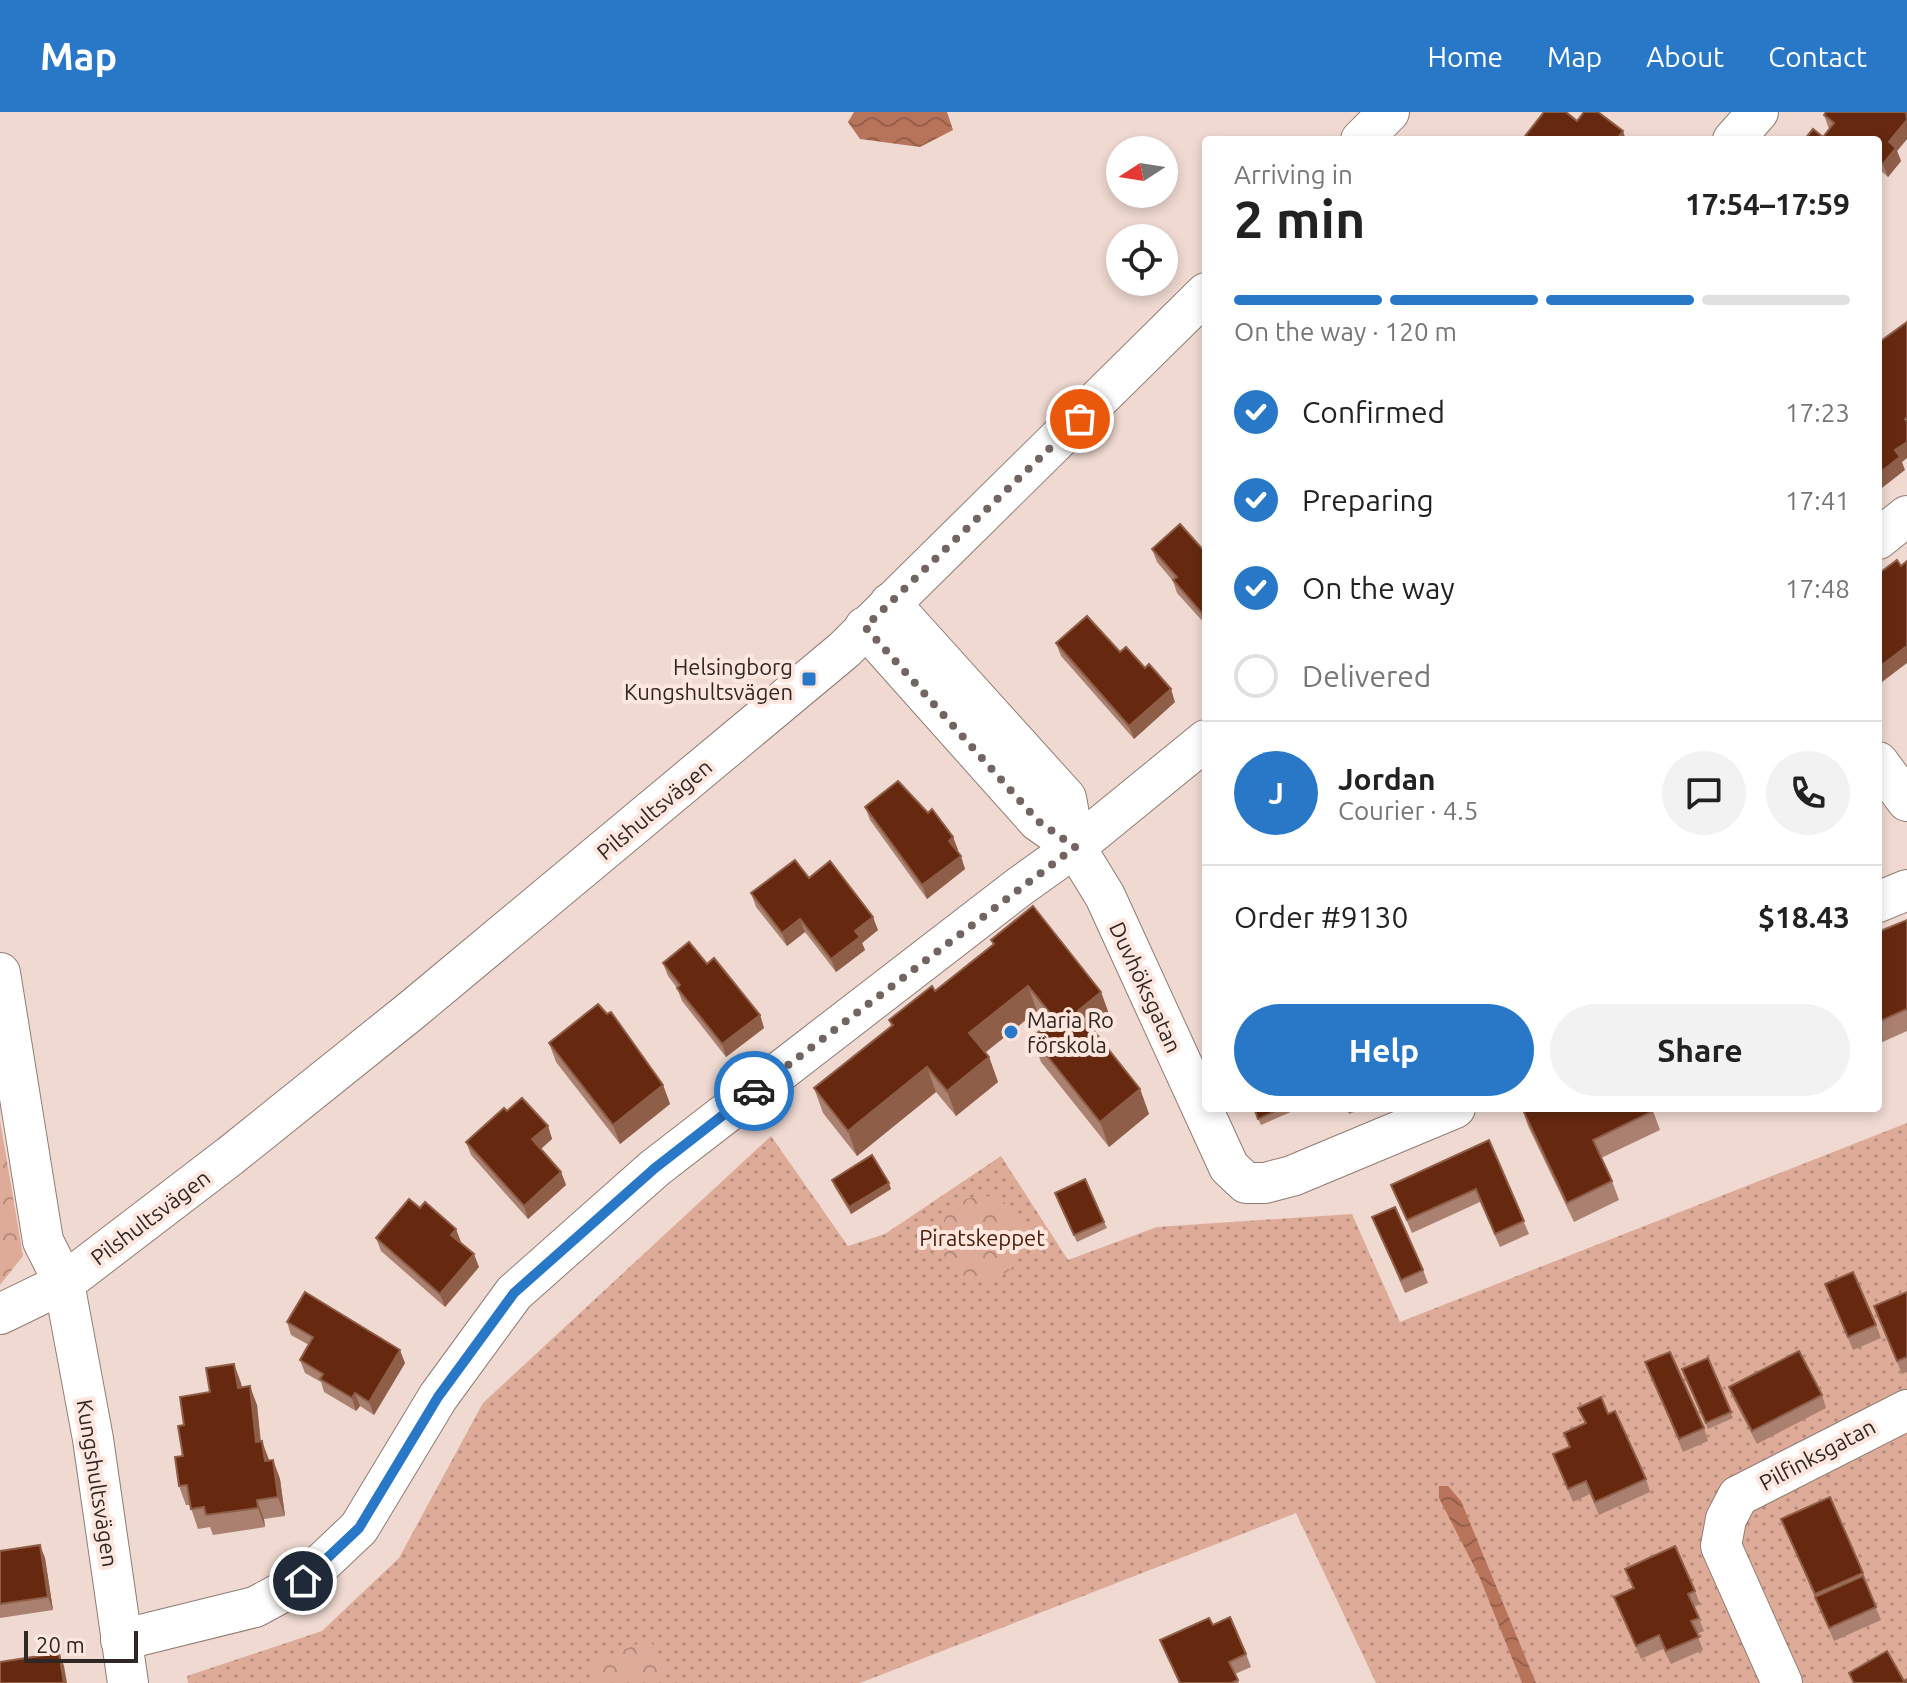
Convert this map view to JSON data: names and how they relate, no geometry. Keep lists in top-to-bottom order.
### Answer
{
  "streets": {
    "street": [
      "Pilshultsvägen",
      "Duvhöksgatan",
      "Pilfinksgatan",
      "Kungshultsvägen"
    ]
  },
  "crossings": [
    ["Pilshultsvägen", "Duvhöksgatan"],
    ["Pilshultsvägen", "Kungshultsvägen"]
  ],
  "parks": ["Piratskeppet"],
  "places": {
    "transit": ["Helsingborg Kungshultsvägen"],
    "other": ["Maria Ro förskola"]
  },
  "scale_bar": "20 m",
  "north": "left",
  "page": {
    "header": "Map",
    "nav": [
      "Home",
      "Map",
      "About",
      "Contact"
    ],
    "heading": ["2 min", "Arriving in", "17:54–17:59"],
    "panel": [
      "Jordan",
      "Courier · 4.5",
      "Order #9130",
      "$18.43"
    ],
    "bar": "On the way · 120 m",
    "list": [
      ["Confirmed", "17:23"],
      ["Preparing", "17:41"],
      ["On the way", "17:48"],
      "Delivered"
    ],
    "round": "J",
    "buttons": ["Help", "Share"],
    "scale": "20 m"
  }
}
